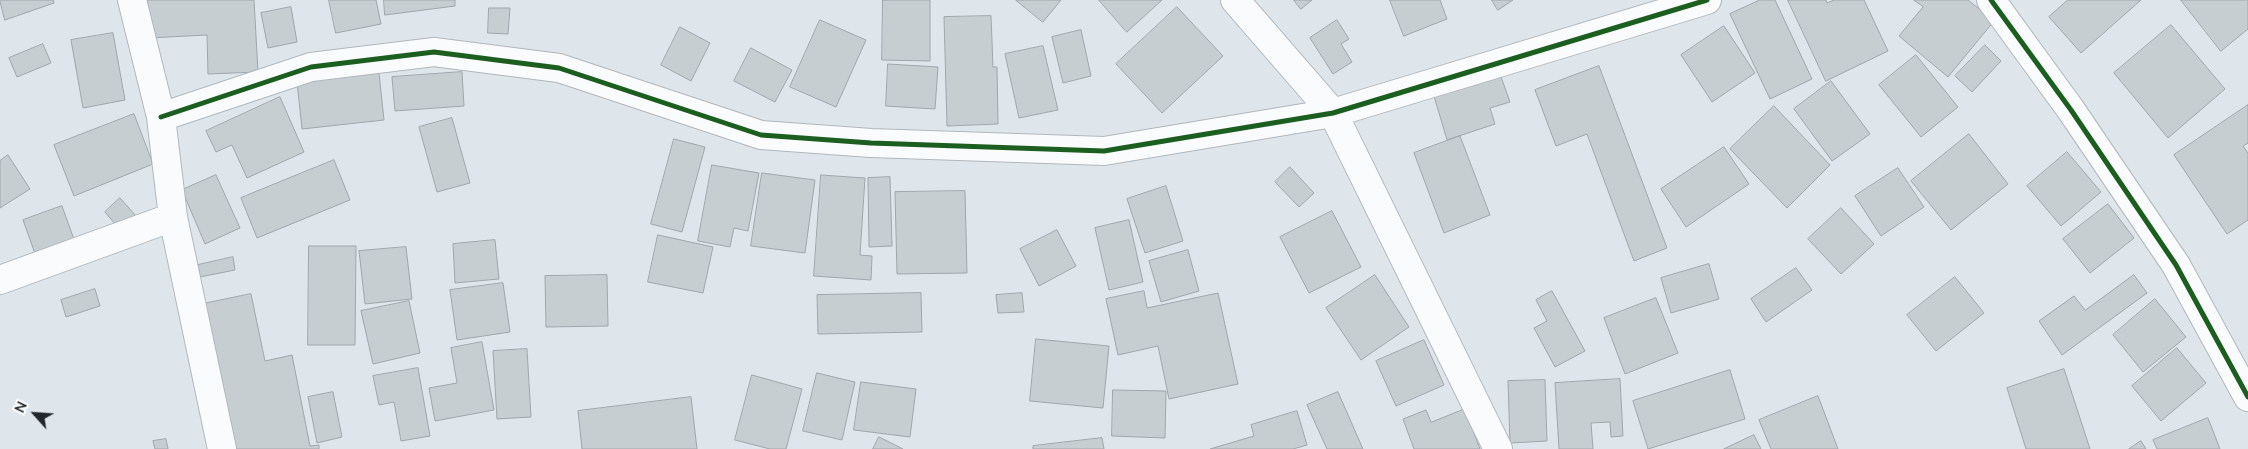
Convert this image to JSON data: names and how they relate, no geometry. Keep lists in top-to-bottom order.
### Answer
{
  "north": "top left"
}
